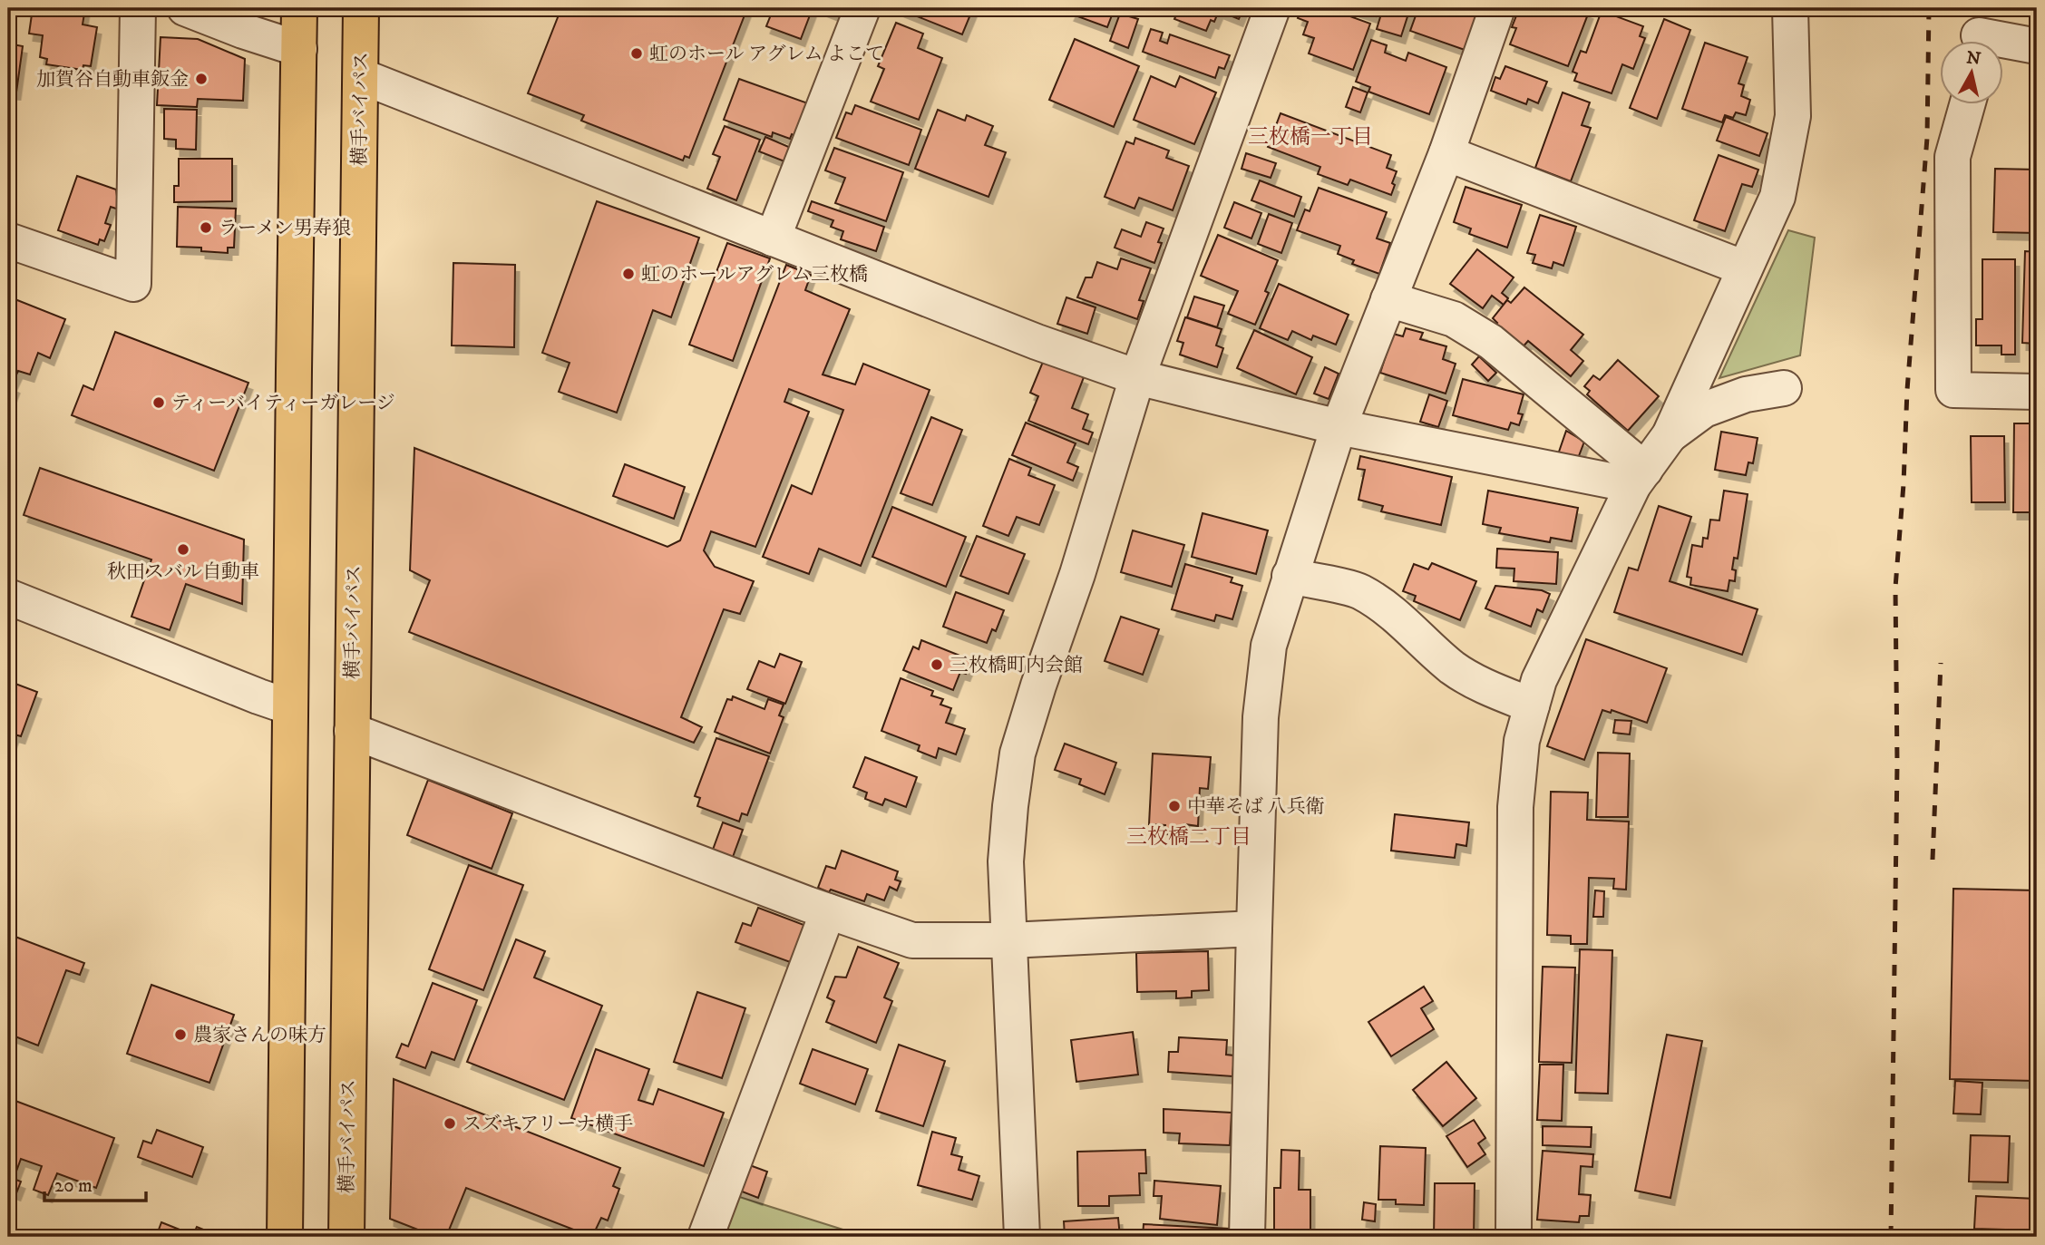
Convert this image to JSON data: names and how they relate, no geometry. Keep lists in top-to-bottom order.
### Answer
{
  "streets": {
    "highway": ["横手バイパス"]
  },
  "districts": ["三枚橋一丁目", "三枚橋二丁目"],
  "places": [
    "虹のホール アグレム よこて",
    "加賀谷自動車鈑金",
    "ラーメン男寿狼",
    "虹のホールアグレム三枚橋",
    "ティーバイティーガレージ",
    "秋田スバル自動車",
    "三枚橋町内会館",
    "中華そば 八兵衛",
    "農家さんの味方",
    "スズキアリーナ横手"
  ],
  "scale_bar": "20 m",
  "north": "top"
}
